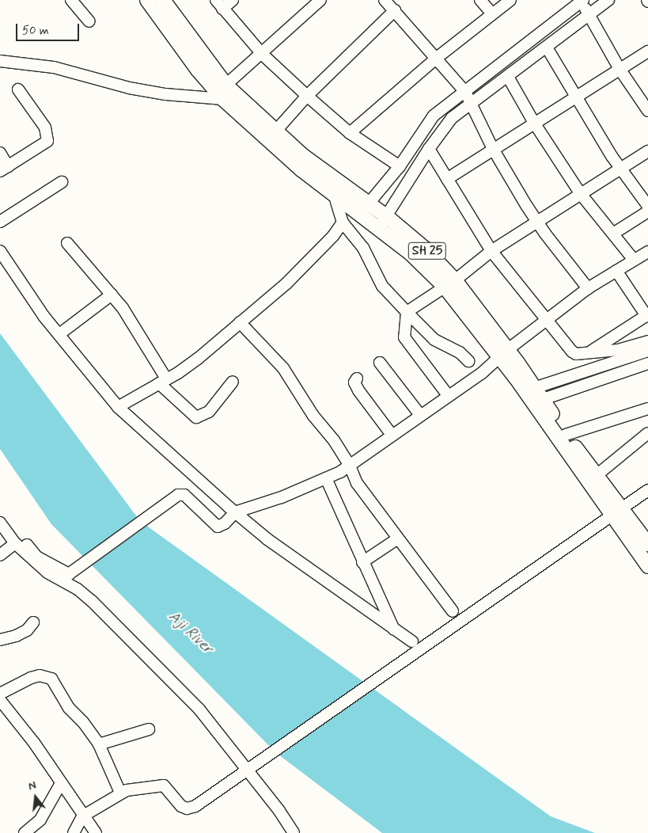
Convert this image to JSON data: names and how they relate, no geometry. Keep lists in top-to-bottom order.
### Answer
{
  "streets": {
    "main road": ["SH 25"]
  },
  "water": ["Aji River"],
  "scale_bar": "50 m",
  "north": "top"
}
